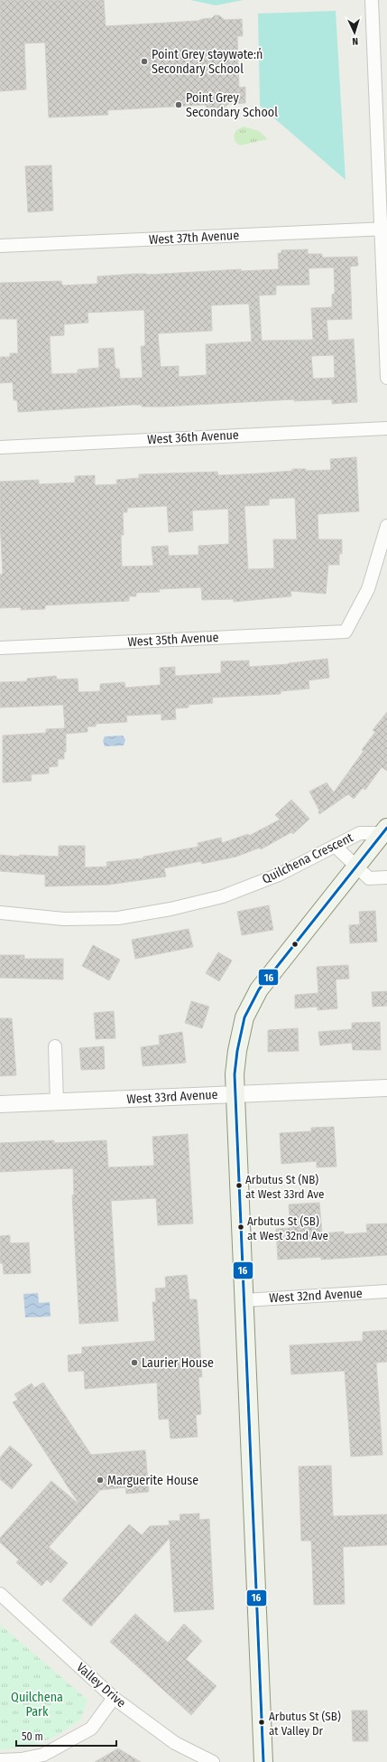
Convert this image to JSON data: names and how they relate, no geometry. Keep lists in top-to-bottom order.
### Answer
{
  "streets": {
    "street": [
      "West 37th Avenue",
      "West 36th Avenue",
      "West 35th Avenue",
      "Quilchena Crescent",
      "West 33rd Avenue",
      "West 32nd Avenue",
      "Valley Drive"
    ]
  },
  "parks": ["Quilchena Park"],
  "places": [
    "Point Grey stəywəte:n̓ Secondary School",
    "Point Grey Secondary School",
    "Arbutus St (NB) at West 33rd Ave",
    "Arbutus St (SB) at West 32nd Ave",
    "Laurier House",
    "Marguerite House",
    "Arbutus St (SB) at Valley Dr"
  ],
  "lines": ["transit line 16"],
  "scale_bar": "50 m",
  "north": "bottom"
}
